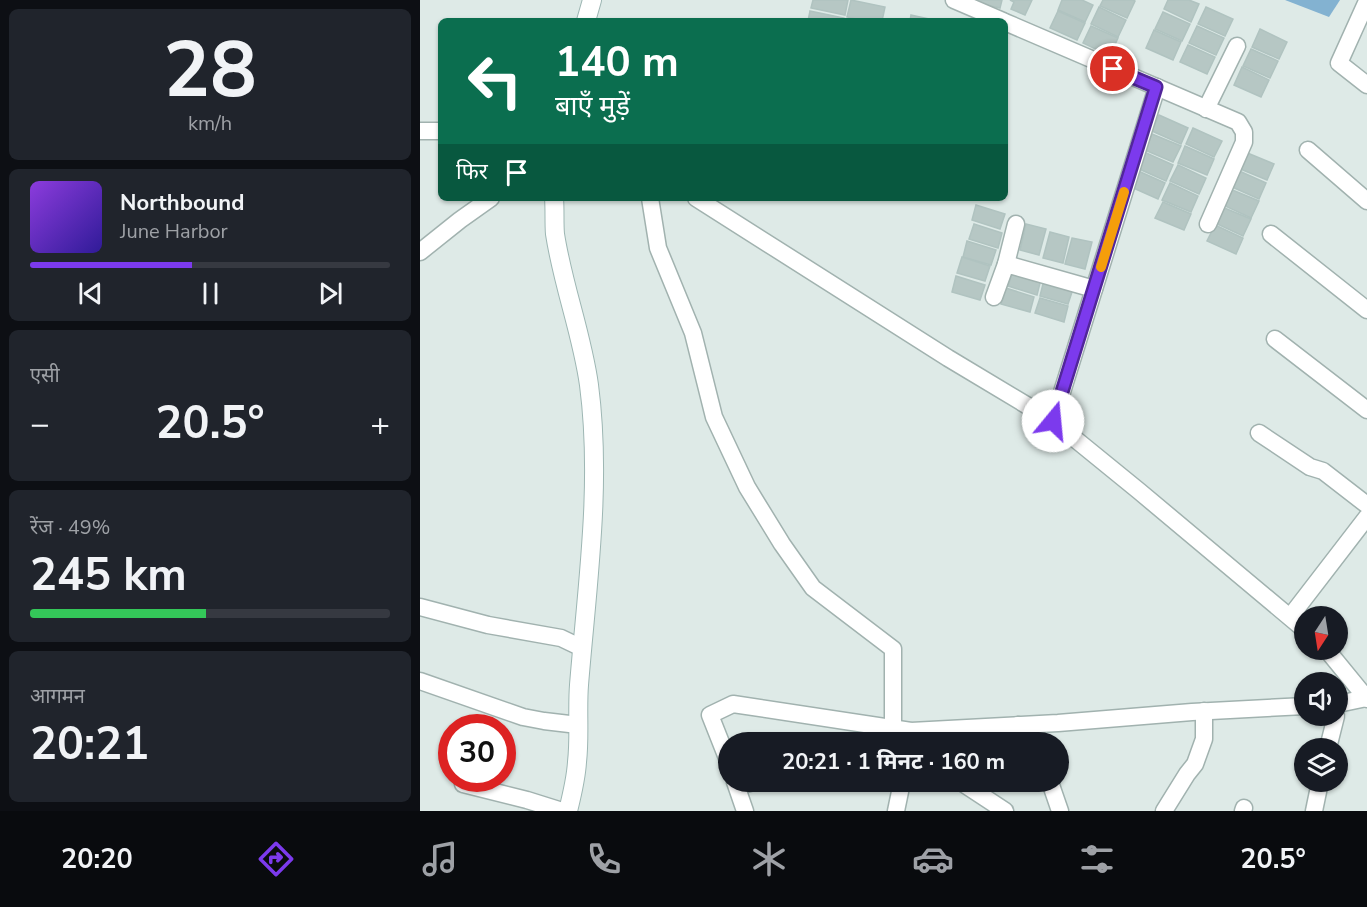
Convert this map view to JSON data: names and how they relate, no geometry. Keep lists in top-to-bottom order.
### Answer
{
  "north": "bottom",
  "page": {
    "tile": [
      ["28", "km/h"],
      "एसी",
      ["रेंज · 49%", "245 km"],
      ["आगमन", "20:21"]
    ],
    "turn": ["140 m", "बाएँ मुड़ें"],
    "then": "फिर",
    "song": ["Northbound", "June Harbor"],
    "heat": ["−", "20.5°", "+"],
    "limit": "30",
    "trip": "20:21 · 1 मिनट · 160 m",
    "tabs": ["20:20", "20.5°"]
  }
}
